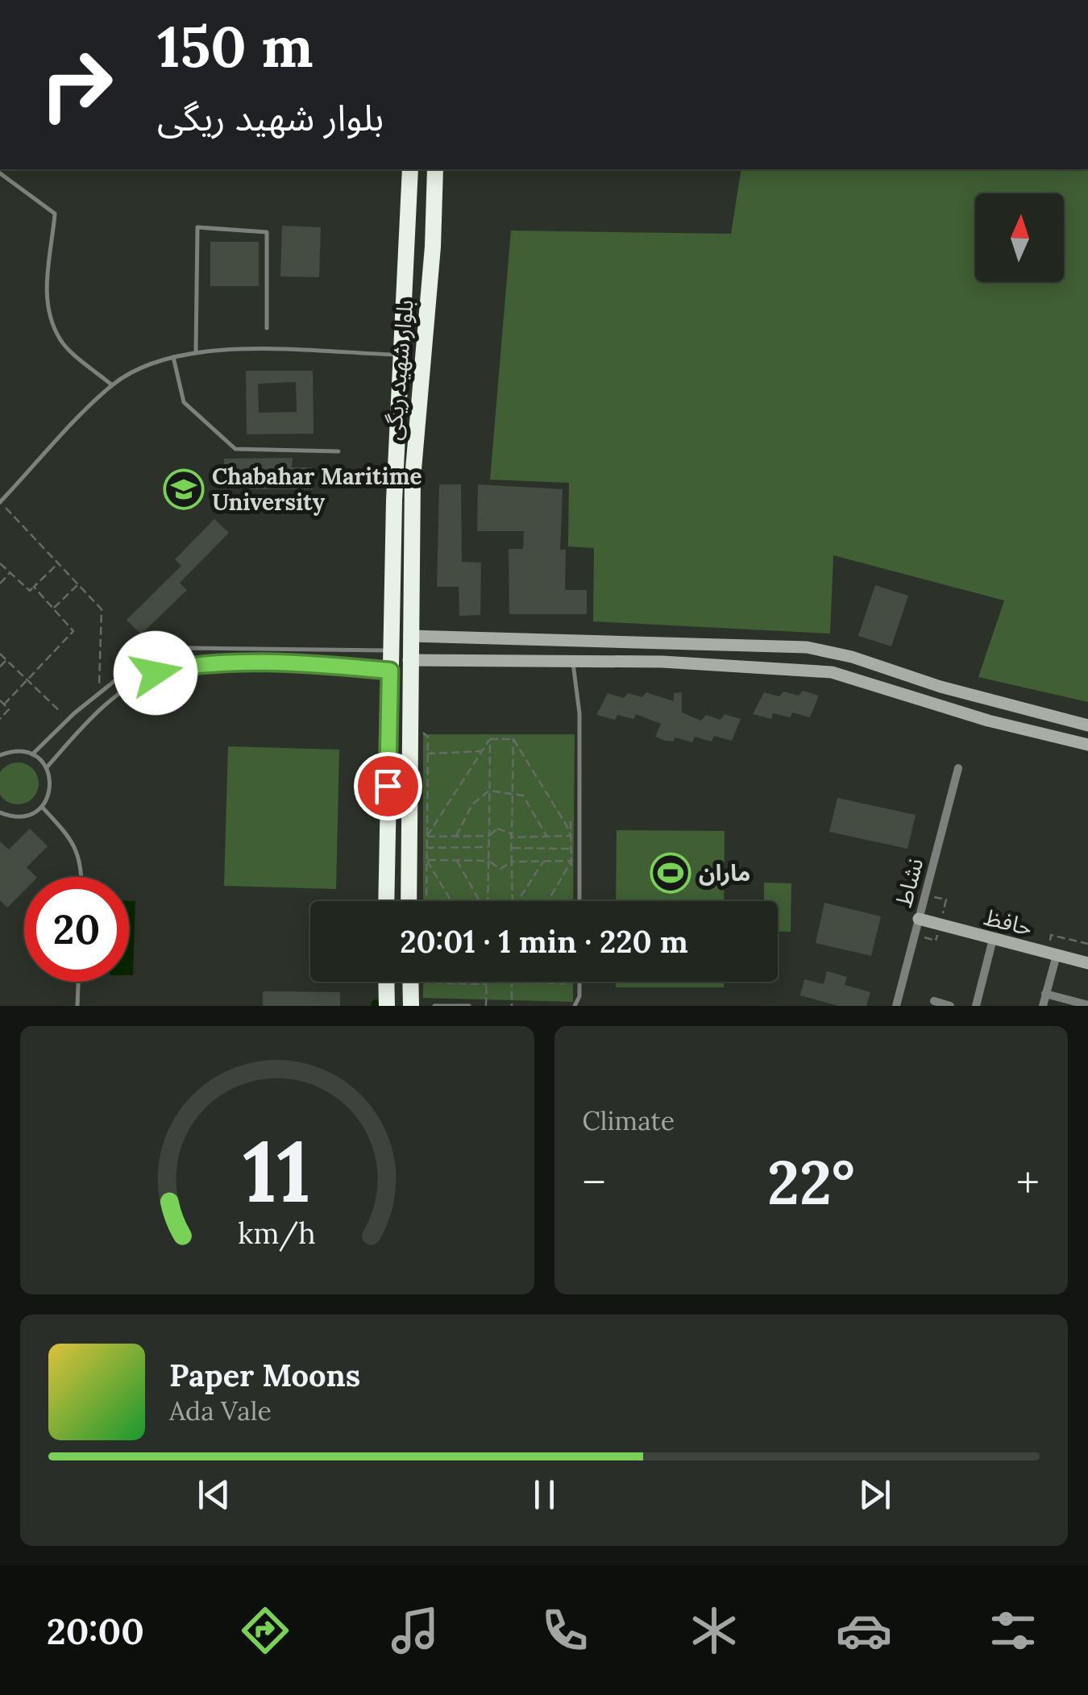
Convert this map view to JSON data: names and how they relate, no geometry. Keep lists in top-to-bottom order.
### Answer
{
  "streets": {
    "highway": ["بلوار شهید ریگی"],
    "street": ["نشاط", "حافظ"]
  },
  "crossings": [
    ["نشاط", "حافظ"]
  ],
  "places": {
    "school or university": ["Chabahar Maritime University"],
    "sports": ["ماران"]
  },
  "north": "top",
  "page": {
    "turn": ["150 m", "بلوار شهید ریگی"],
    "limit": "20",
    "trip": "20:01 · 1 min · 220 m",
    "tile": "Climate",
    "heat": ["−", "22°", "+"],
    "song": ["Paper Moons", "Ada Vale"],
    "tabs": "20:00",
    "gauge": ["11", "km/h"]
  }
}
